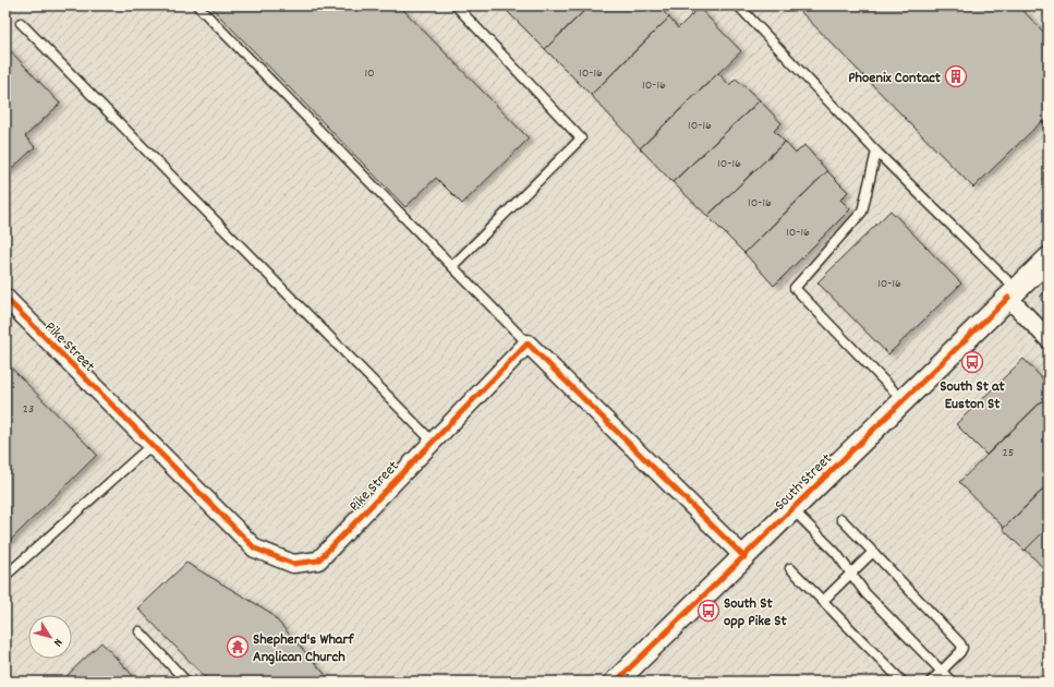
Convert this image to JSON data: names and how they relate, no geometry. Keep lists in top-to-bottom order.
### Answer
{
  "streets": {
    "street": ["Pike Street", "South Street"]
  },
  "places": {
    "building": ["Phoenix Contact"],
    "bus stop": ["South St at Euston St", "South St opp Pike St"],
    "temple": ["Shepherd's Wharf Anglican Church"]
  },
  "house_numbers": [
    "10",
    "10-16",
    "10-16",
    "10-16",
    "10-16",
    "10-16",
    "10-16",
    "10-16",
    "23",
    "25"
  ],
  "north": "bottom right"
}
